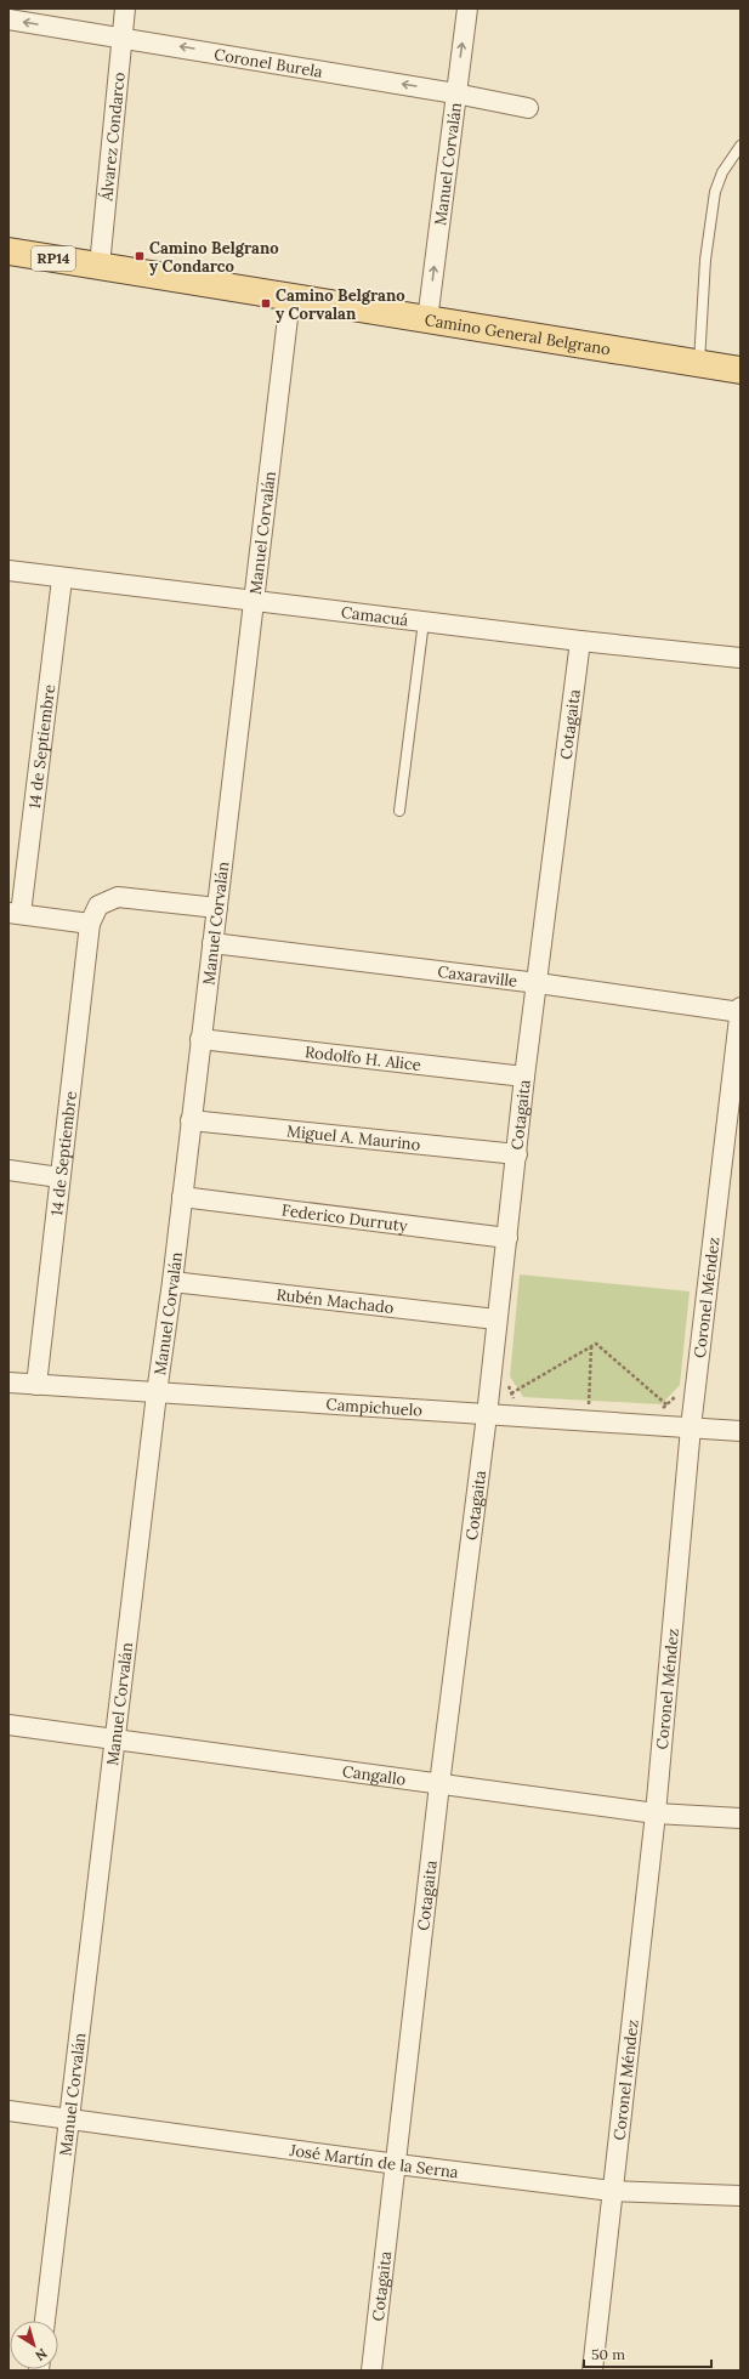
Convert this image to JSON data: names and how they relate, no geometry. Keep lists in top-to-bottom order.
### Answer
{
  "streets": {
    "main road": ["RP14", "Camino General Belgrano"],
    "street": [
      "Coronel Burela",
      "Álvarez Condarco",
      "Manuel Corvalán",
      "Camacuá",
      "Cotagaita",
      "14 de Septiembre",
      "Caxaraville",
      "Rodolfo H. Alice",
      "Miguel A. Maurino",
      "Federico Durruty",
      "Coronel Méndez",
      "Rubén Machado",
      "Campichuelo",
      "Cangallo",
      "José Martín de la Serna"
    ]
  },
  "crossings": [
    ["Coronel Burela", "Álvarez Condarco"],
    ["Coronel Burela", "Manuel Corvalán"],
    ["Álvarez Condarco", "Camino General Belgrano"],
    ["Manuel Corvalán", "Camino General Belgrano"],
    ["Manuel Corvalán", "Camacuá"],
    ["Manuel Corvalán", "Caxaraville"],
    ["Manuel Corvalán", "Rodolfo H. Alice"],
    ["Manuel Corvalán", "Miguel A. Maurino"],
    ["Manuel Corvalán", "Federico Durruty"],
    ["Manuel Corvalán", "Rubén Machado"],
    ["Manuel Corvalán", "Campichuelo"],
    ["Manuel Corvalán", "Cangallo"],
    ["Manuel Corvalán", "José Martín de la Serna"],
    ["Camacuá", "Cotagaita"],
    ["Camacuá", "14 de Septiembre"],
    ["Cotagaita", "Caxaraville"],
    ["Cotagaita", "Rodolfo H. Alice"],
    ["Cotagaita", "Miguel A. Maurino"],
    ["Cotagaita", "Federico Durruty"],
    ["Cotagaita", "Rubén Machado"],
    ["Cotagaita", "Campichuelo"],
    ["Cotagaita", "Cangallo"],
    ["Cotagaita", "José Martín de la Serna"],
    ["14 de Septiembre", "Campichuelo"],
    ["Caxaraville", "Coronel Méndez"],
    ["Coronel Méndez", "Campichuelo"],
    ["Coronel Méndez", "Cangallo"],
    ["Coronel Méndez", "José Martín de la Serna"]
  ],
  "one_way": ["Coronel Burela"],
  "places": {
    "transit": ["Camino Belgrano y Condarco", "Camino Belgrano y Corvalan"]
  },
  "scale_bar": "50 m",
  "north": "bottom right"
}
